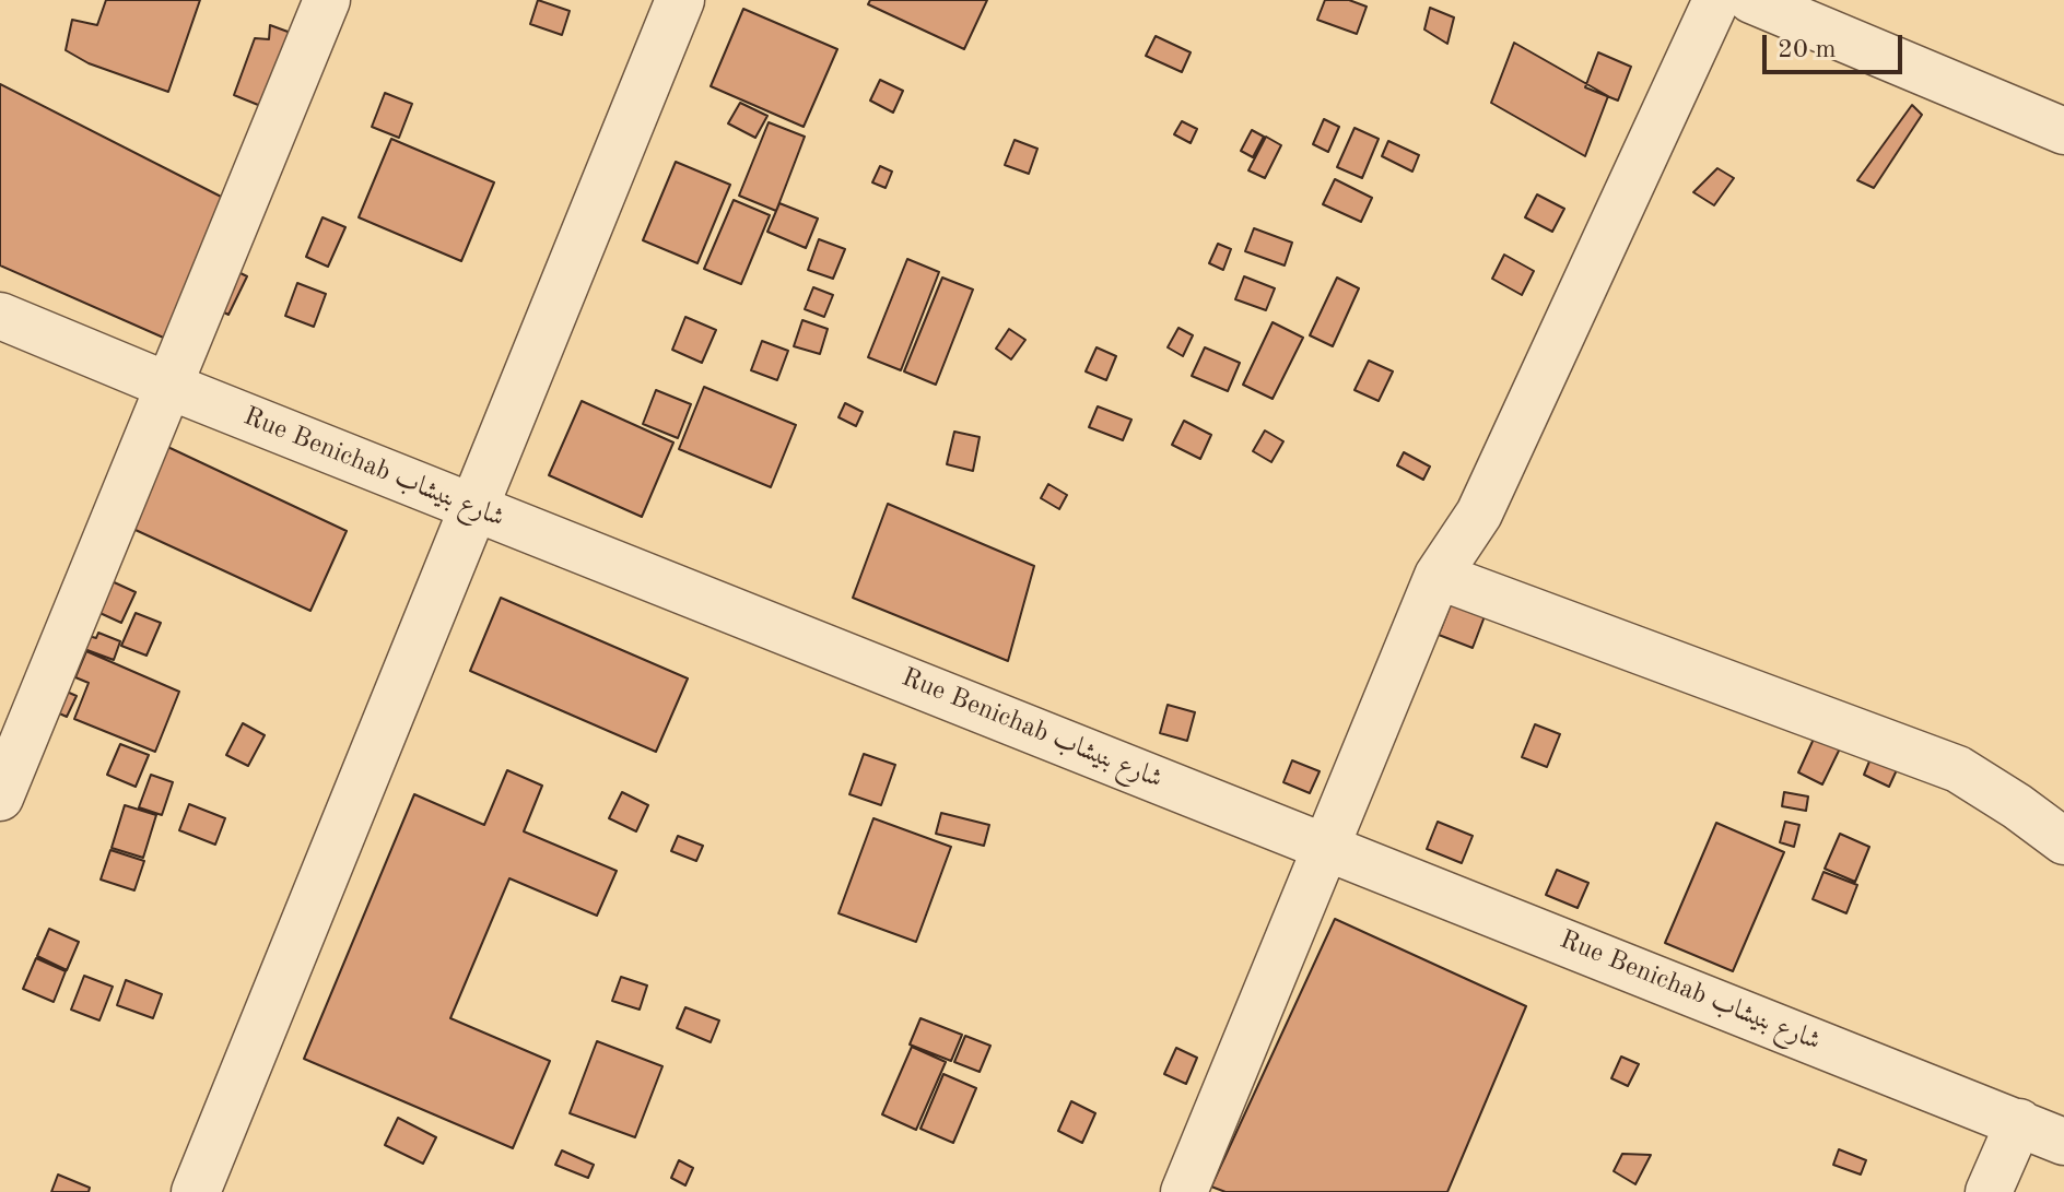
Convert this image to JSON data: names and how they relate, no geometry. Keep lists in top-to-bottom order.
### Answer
{
  "streets": {
    "street": ["Rue Benichab شارع بنيشاب"]
  },
  "scale_bar": "20 m"
}
